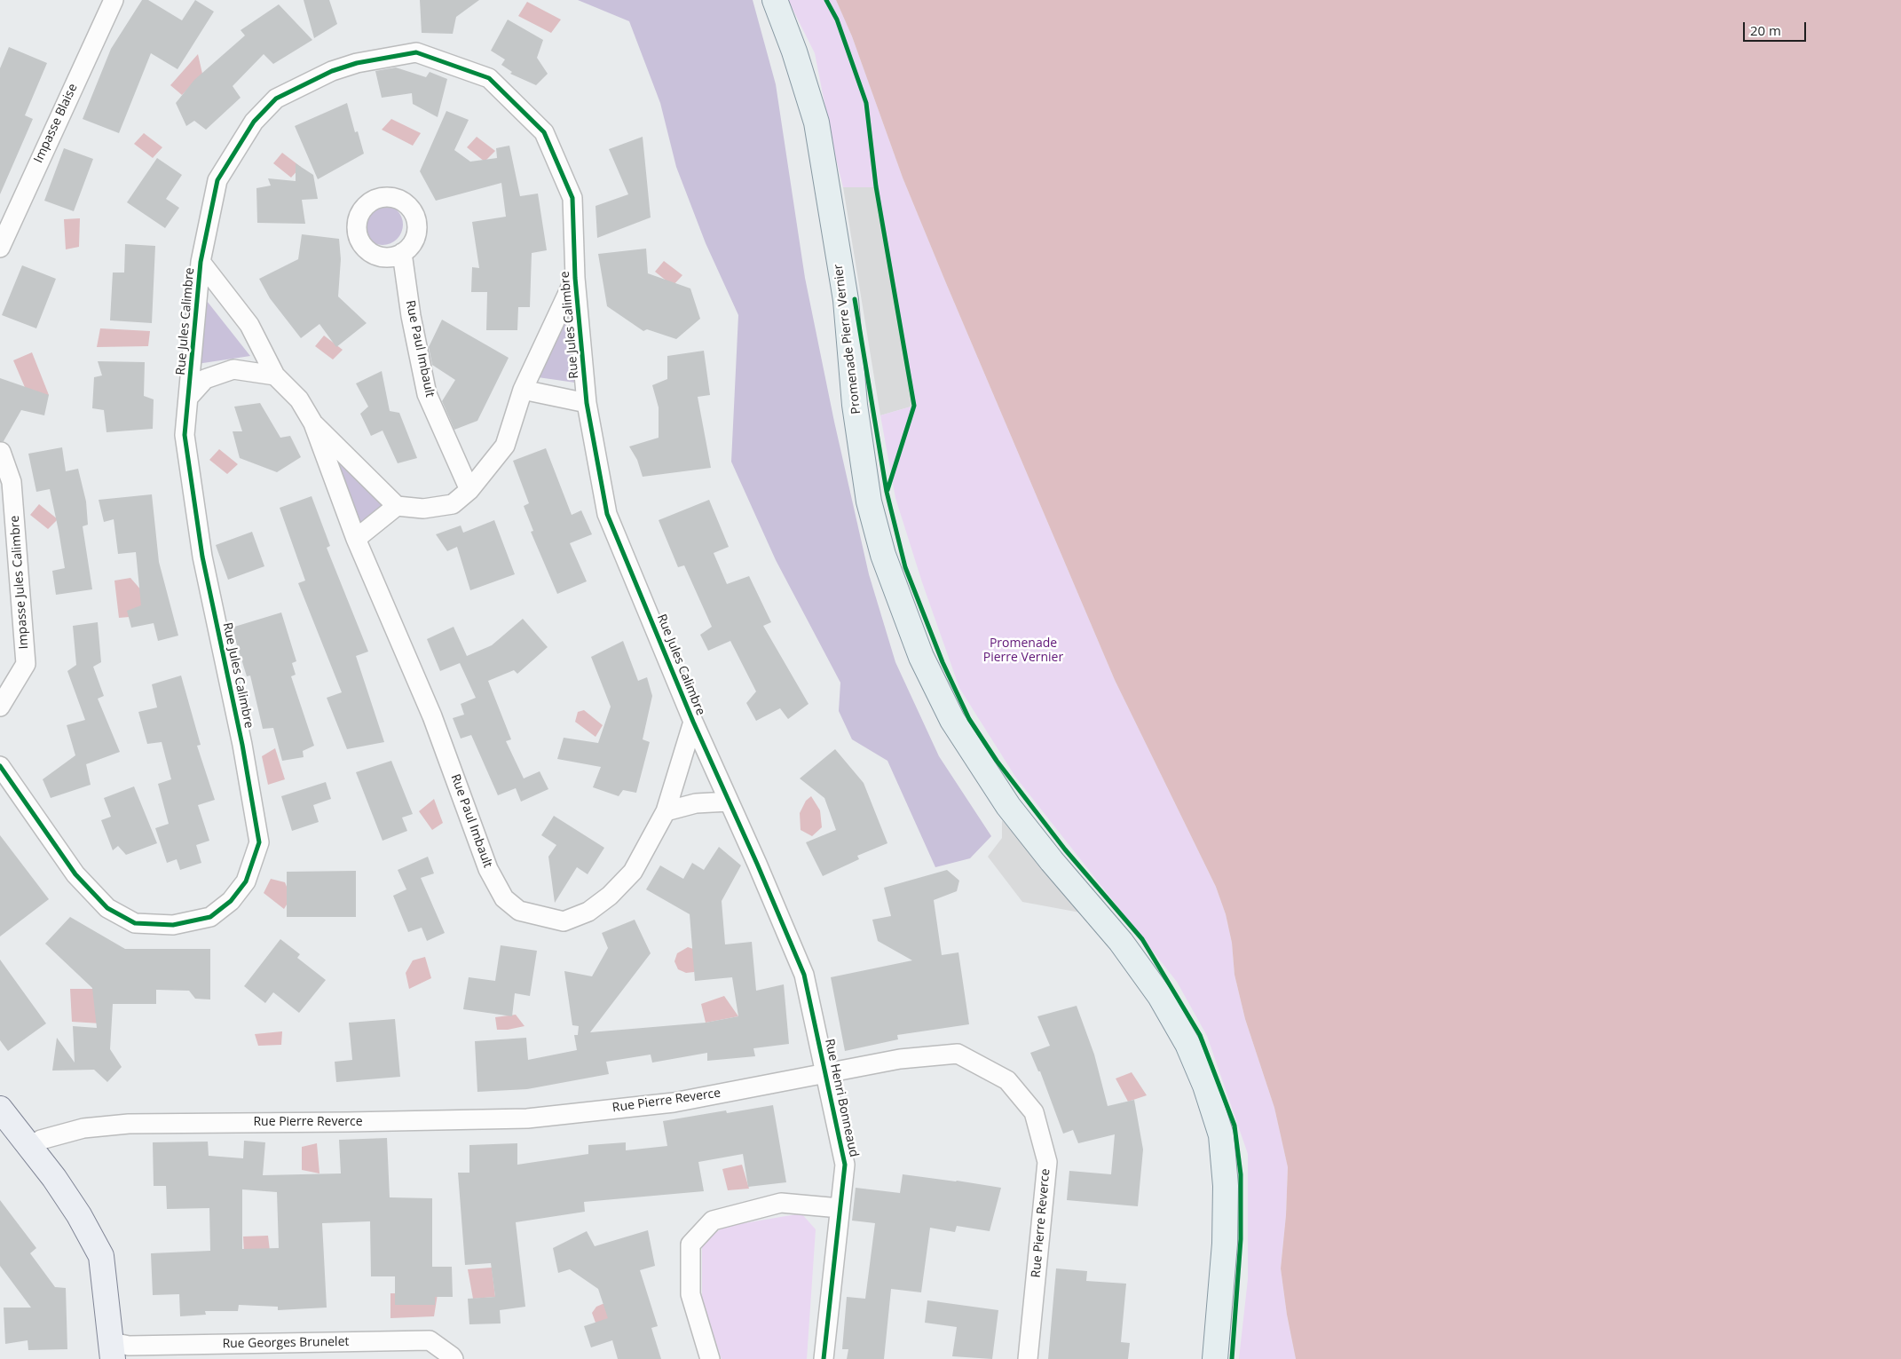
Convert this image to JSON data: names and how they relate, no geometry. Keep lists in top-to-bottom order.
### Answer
{
  "streets": {
    "main road": ["Promenade Pierre Vernier"],
    "street": [
      "Impasse Blaise",
      "Rue Jules Calimbre",
      "Rue Paul Imbault",
      "Impasse Jules Calimbre",
      "Rue Henri Bonneaud",
      "Rue Pierre Reverce",
      "Rue Georges Brunelet"
    ]
  },
  "crossings": [
    ["Rue Jules Calimbre", "Rue Paul Imbault"],
    ["Rue Jules Calimbre", "Rue Henri Bonneaud"],
    ["Rue Henri Bonneaud", "Rue Pierre Reverce"]
  ],
  "parks": ["Promenade Pierre Vernier"],
  "scale_bar": "20 m"
}
